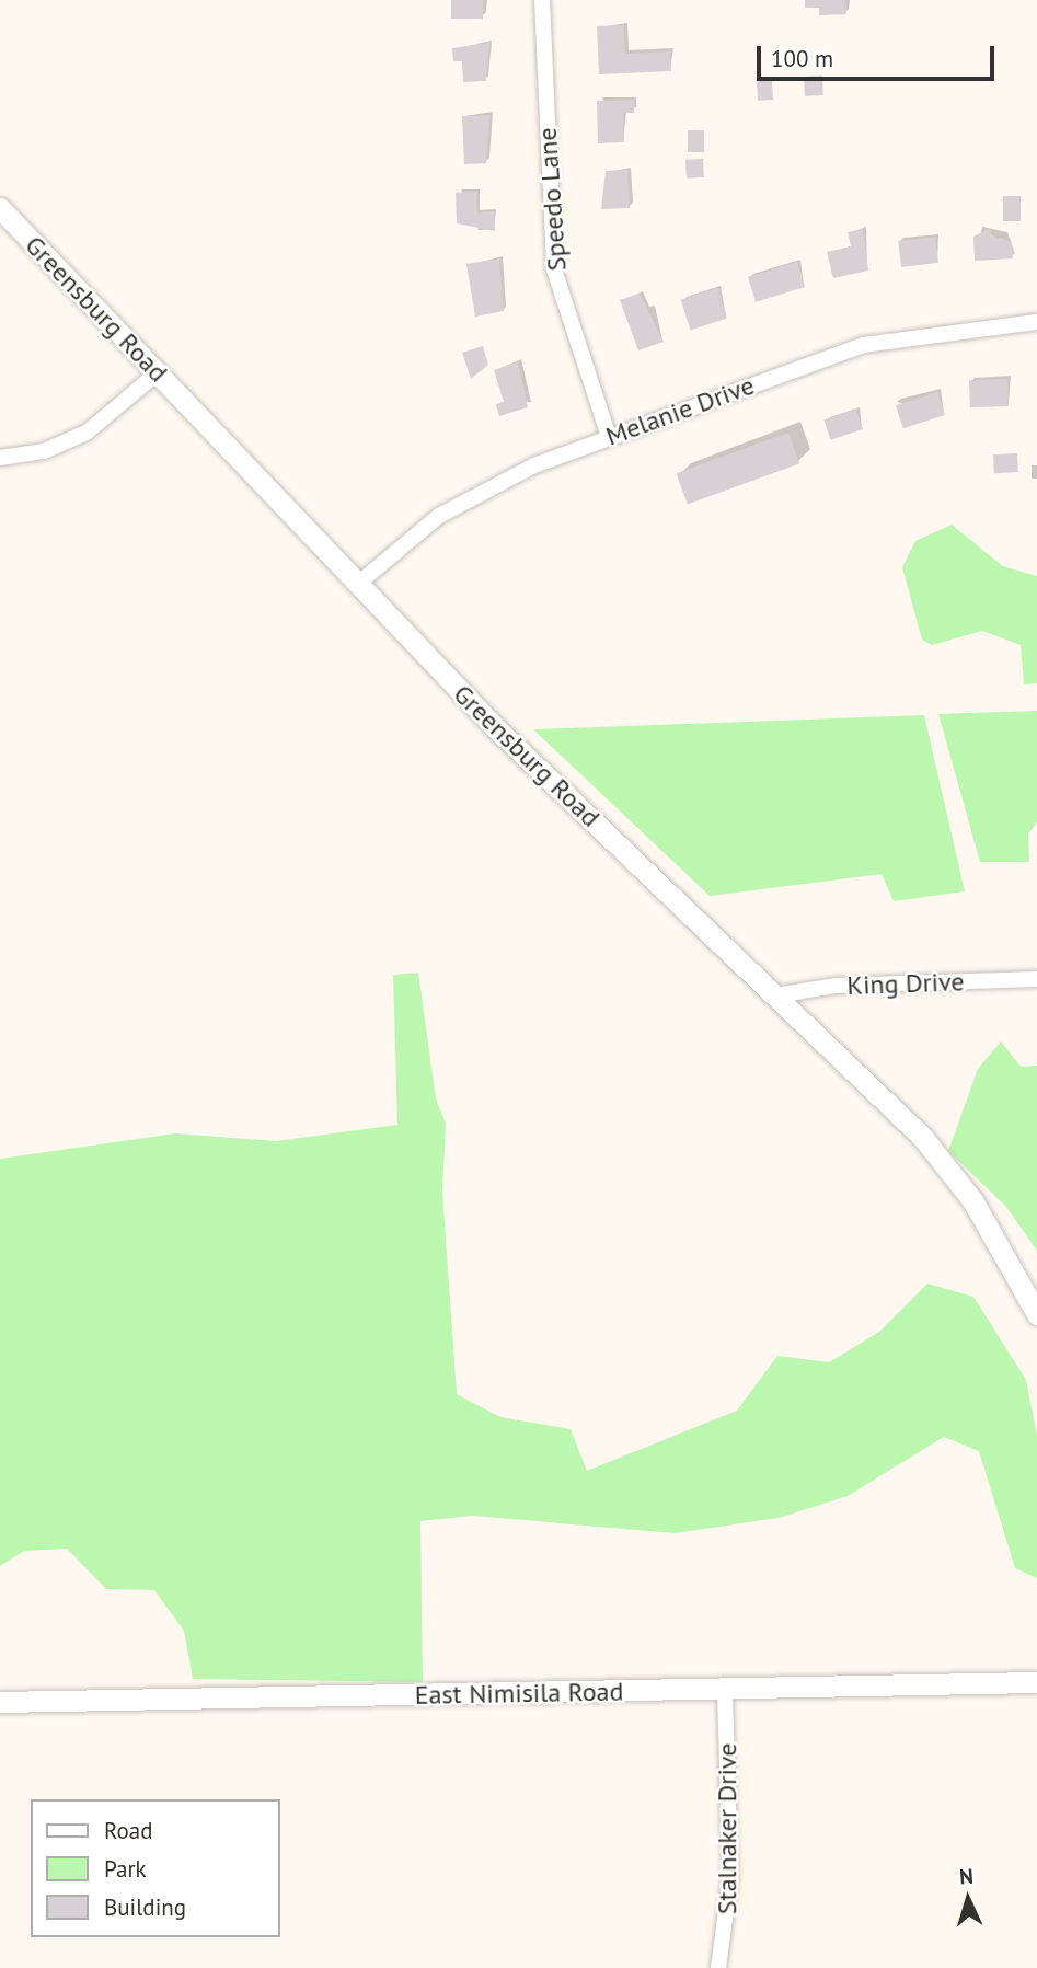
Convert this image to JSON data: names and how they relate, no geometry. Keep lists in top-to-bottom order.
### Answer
{
  "streets": {
    "main road": ["Greensburg Road", "East Nimisila Road"],
    "street": [
      "Speedo Lane",
      "Melanie Drive",
      "King Drive",
      "Stalnaker Drive"
    ]
  },
  "crossings": [
    ["Speedo Lane", "Melanie Drive"],
    ["Greensburg Road", "Melanie Drive"],
    ["Greensburg Road", "King Drive"],
    ["East Nimisila Road", "Stalnaker Drive"]
  ],
  "legend": ["Road", "Park", "Building"],
  "scale_bar": "100 m",
  "north": "top"
}
